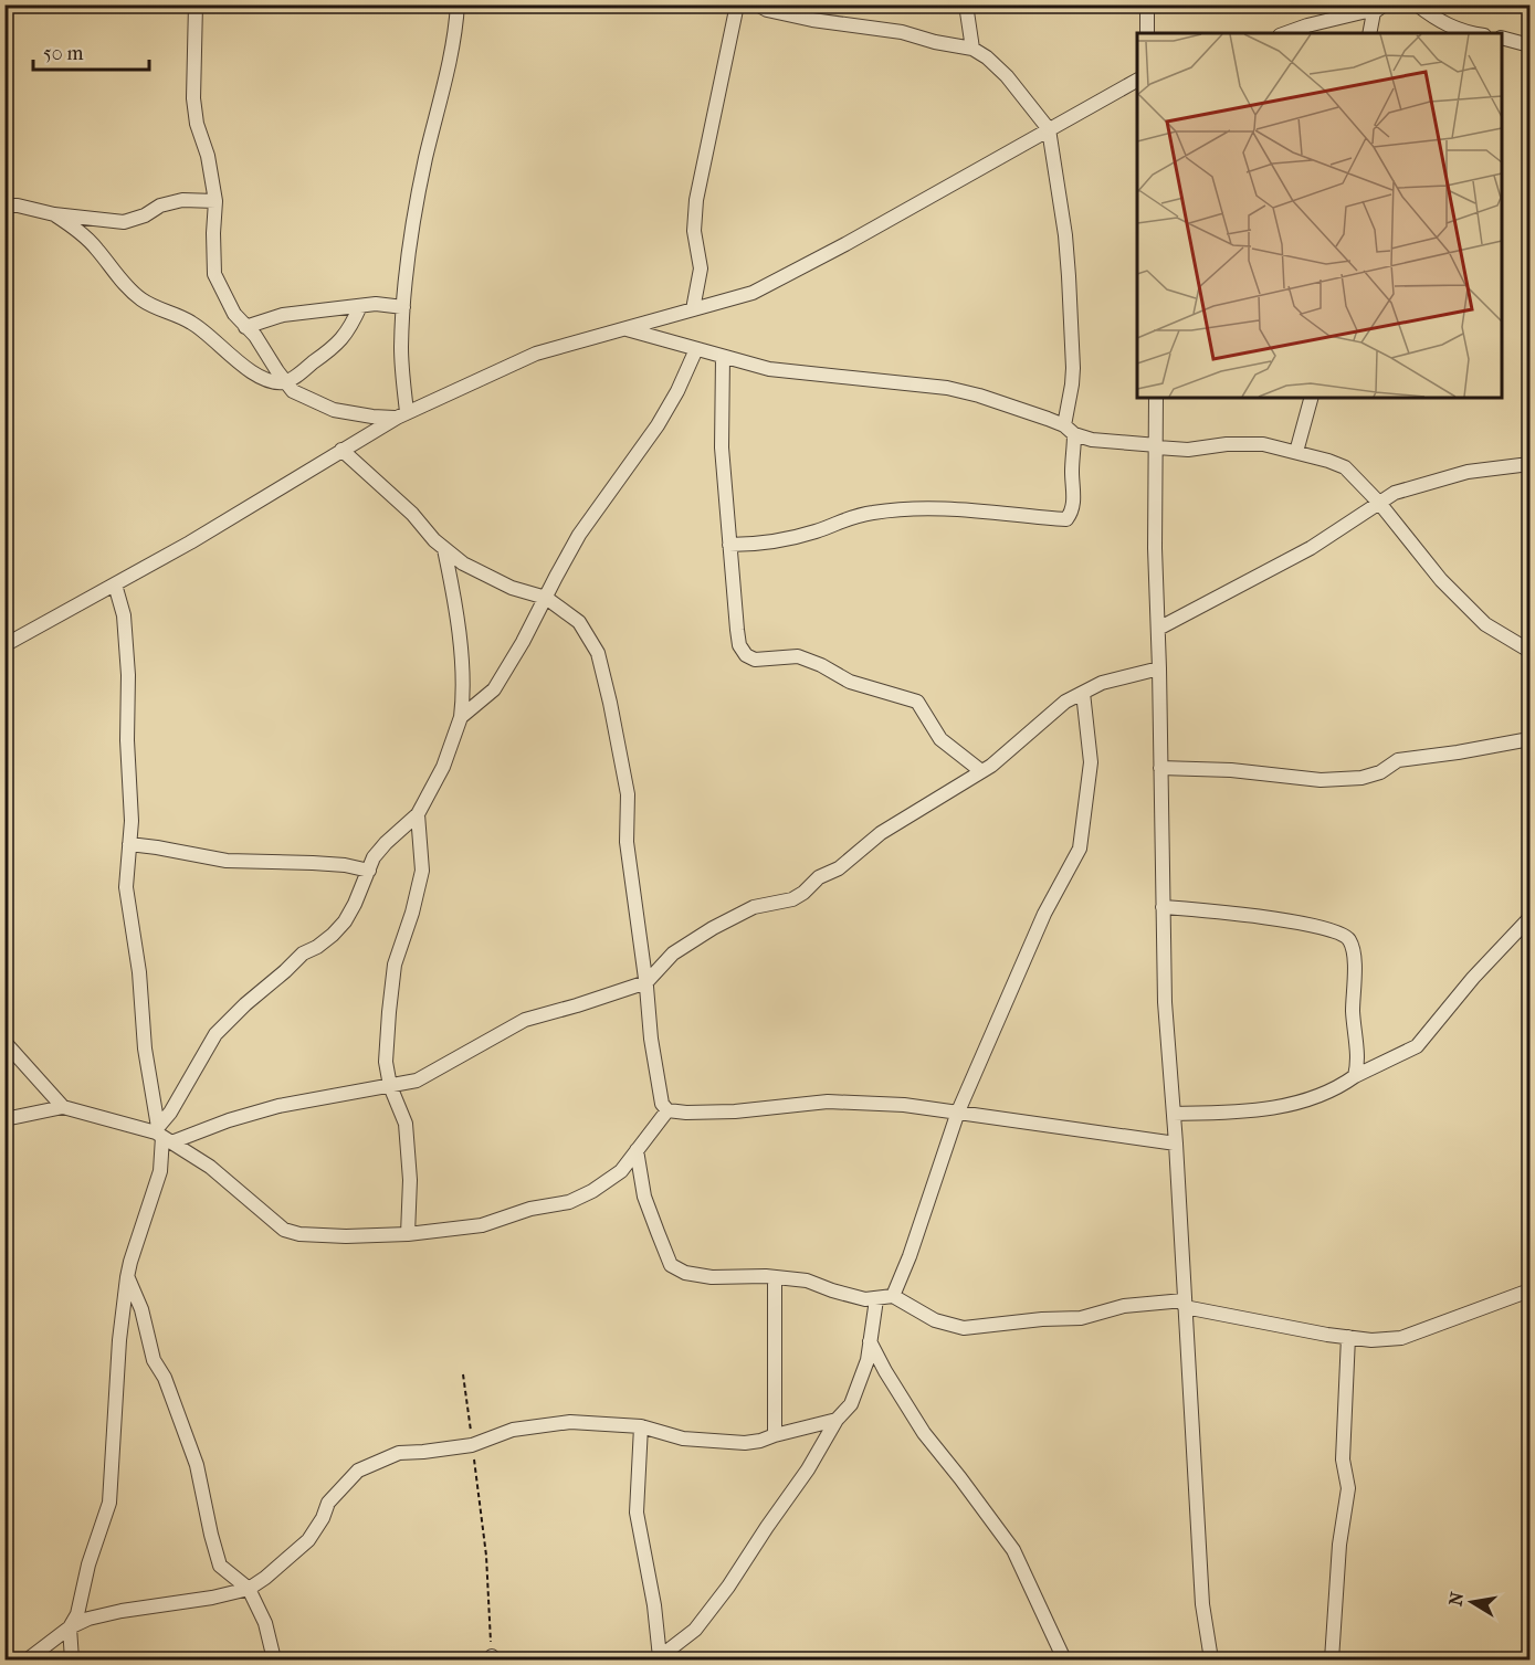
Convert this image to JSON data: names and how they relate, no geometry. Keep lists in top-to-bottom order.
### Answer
{
  "scale_bar": "50 m",
  "north": "left"
}
